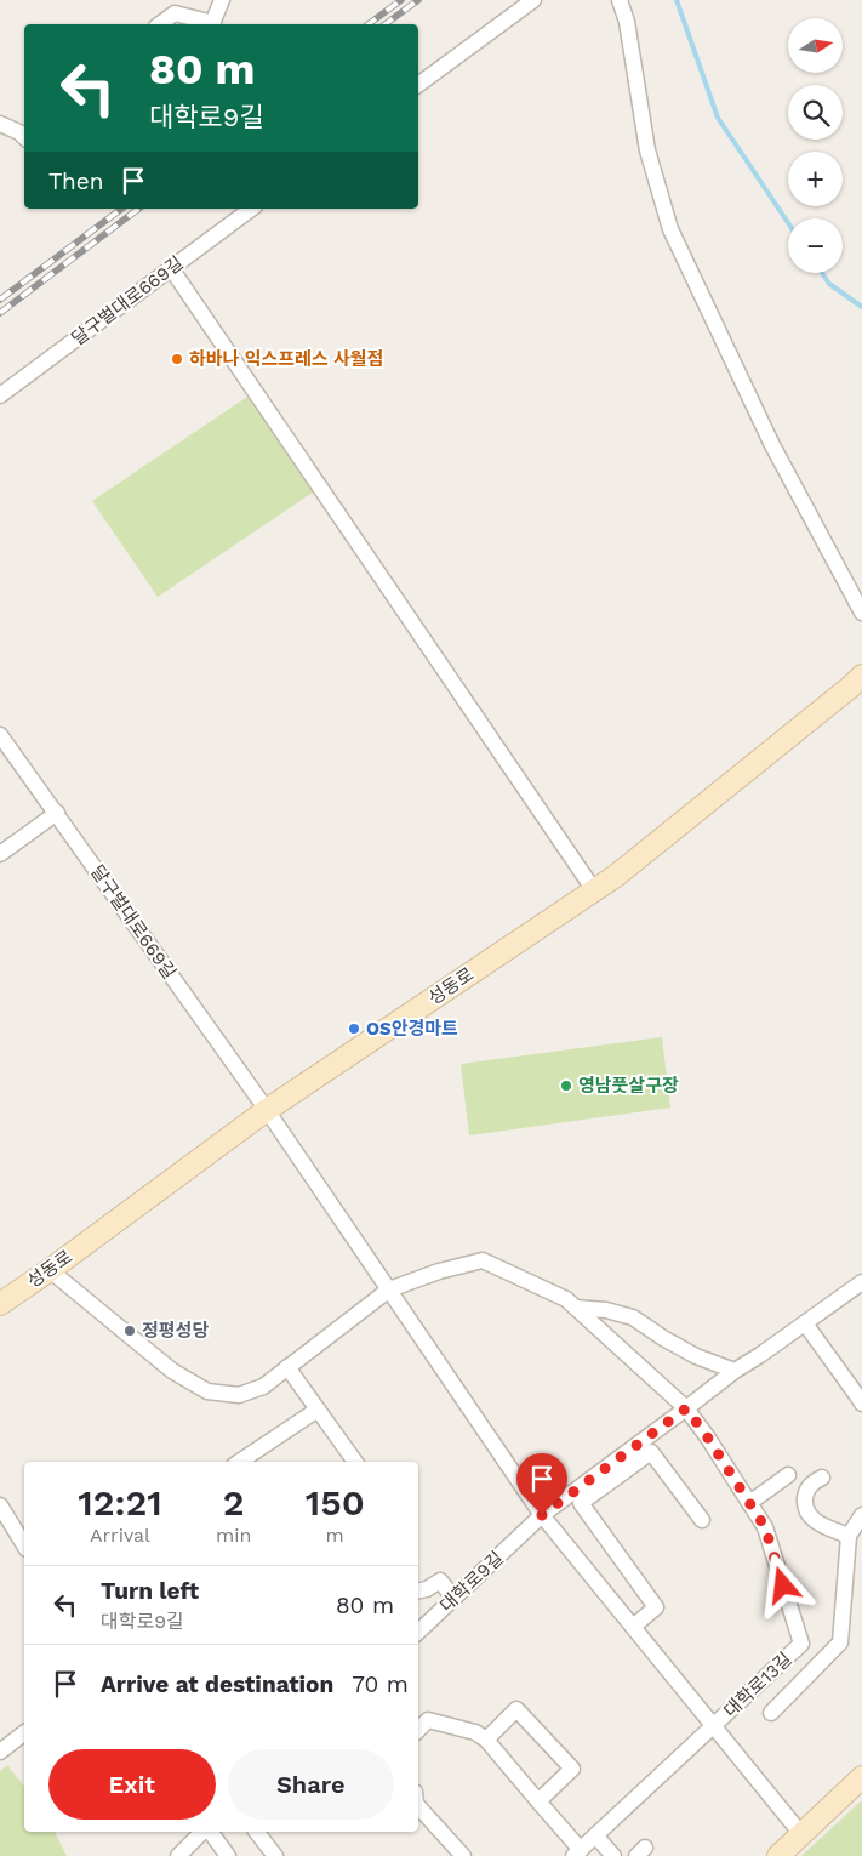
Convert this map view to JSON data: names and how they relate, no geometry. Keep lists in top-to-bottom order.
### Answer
{
  "streets": {
    "street": [
      "달구벌대로669길",
      "성동로",
      "대학로9길",
      "대학로13길"
    ]
  },
  "crossings": [
    ["달구벌대로669길", "성동로"],
    ["달구벌대로669길", "대학로9길"],
    ["달구벌대로669길", "대학로13길"],
    ["성동로", "대학로13길"],
    ["대학로9길", "대학로13길"]
  ],
  "places": [
    "하바나 익스프레스 사월점",
    "OS안경마트",
    "영남풋살구장",
    "정평성당"
  ],
  "north": "right",
  "page": {
    "map_buttons": ["+", "−"],
    "turn": ["80 m", "대학로9길"],
    "then": "Then",
    "eta": [
      "12:21",
      "Arrival",
      "2",
      "min",
      "150",
      "m"
    ],
    "list": [
      {
        "name": "Turn left",
        "note": "대학로9길",
        "value": "80 m"
      },
      {
        "name": "Arrive at destination",
        "value": "70 m"
      }
    ],
    "buttons": ["Exit", "Share"]
  }
}
